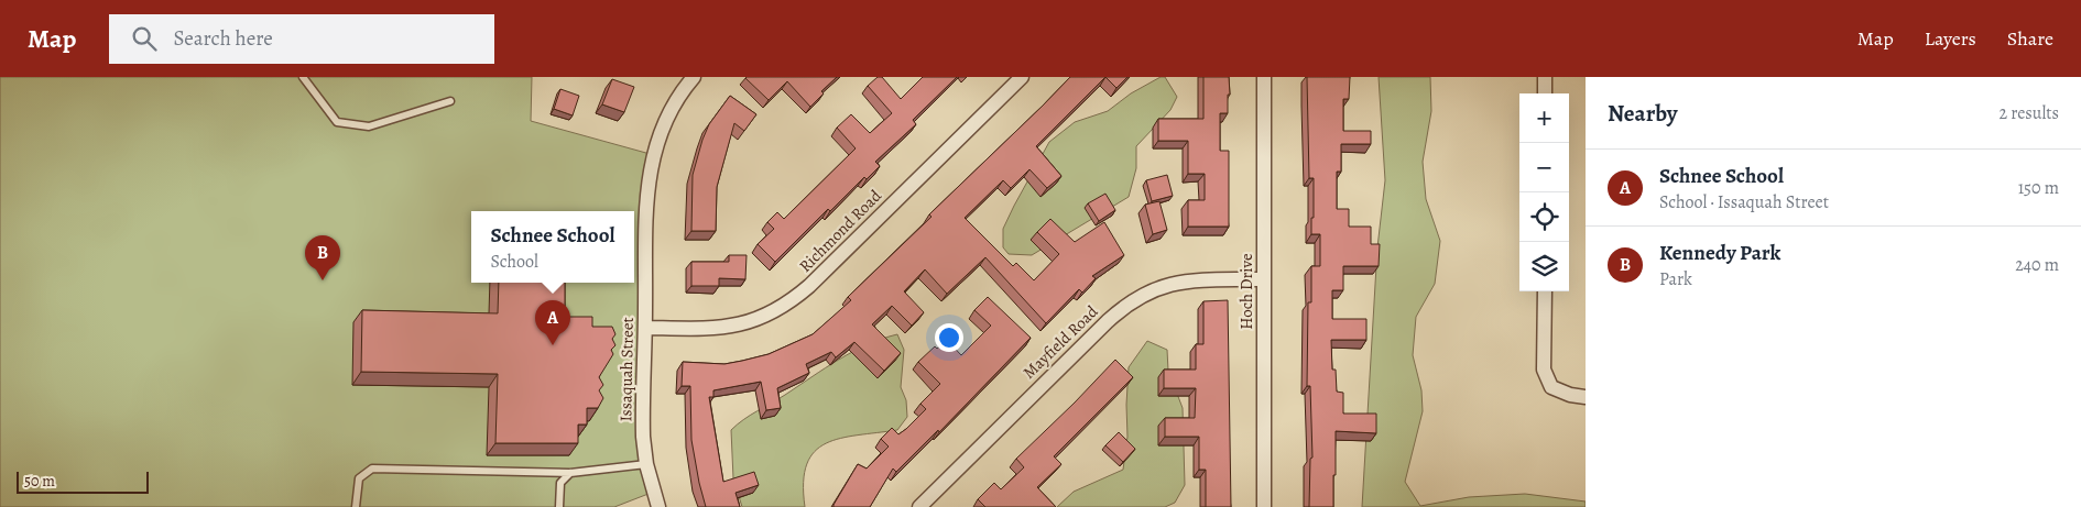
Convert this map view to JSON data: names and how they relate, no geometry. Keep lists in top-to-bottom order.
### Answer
{
  "streets": {
    "street": [
      "Richmond Road",
      "Hoch Drive",
      "Mayfield Road",
      "Issaquah Street"
    ]
  },
  "crossings": [
    ["Richmond Road", "Issaquah Street"],
    ["Hoch Drive", "Mayfield Road"]
  ],
  "scale_bar": "50 m",
  "page": {
    "header": "Map",
    "search": "Search here",
    "nav": ["Map", "Layers", "Share"],
    "heading": ["Nearby", "2 results"],
    "map_buttons": ["+", "−"],
    "list": [
      {
        "mark": "A",
        "name": "Schnee School",
        "note": "School · Issaquah Street",
        "value": "150 m"
      },
      {
        "mark": "B",
        "name": "Kennedy Park",
        "note": "Park",
        "value": "240 m"
      }
    ],
    "popup": ["Schnee School", "School"],
    "pins": ["B", "A"],
    "scale": "50 m"
  }
}
